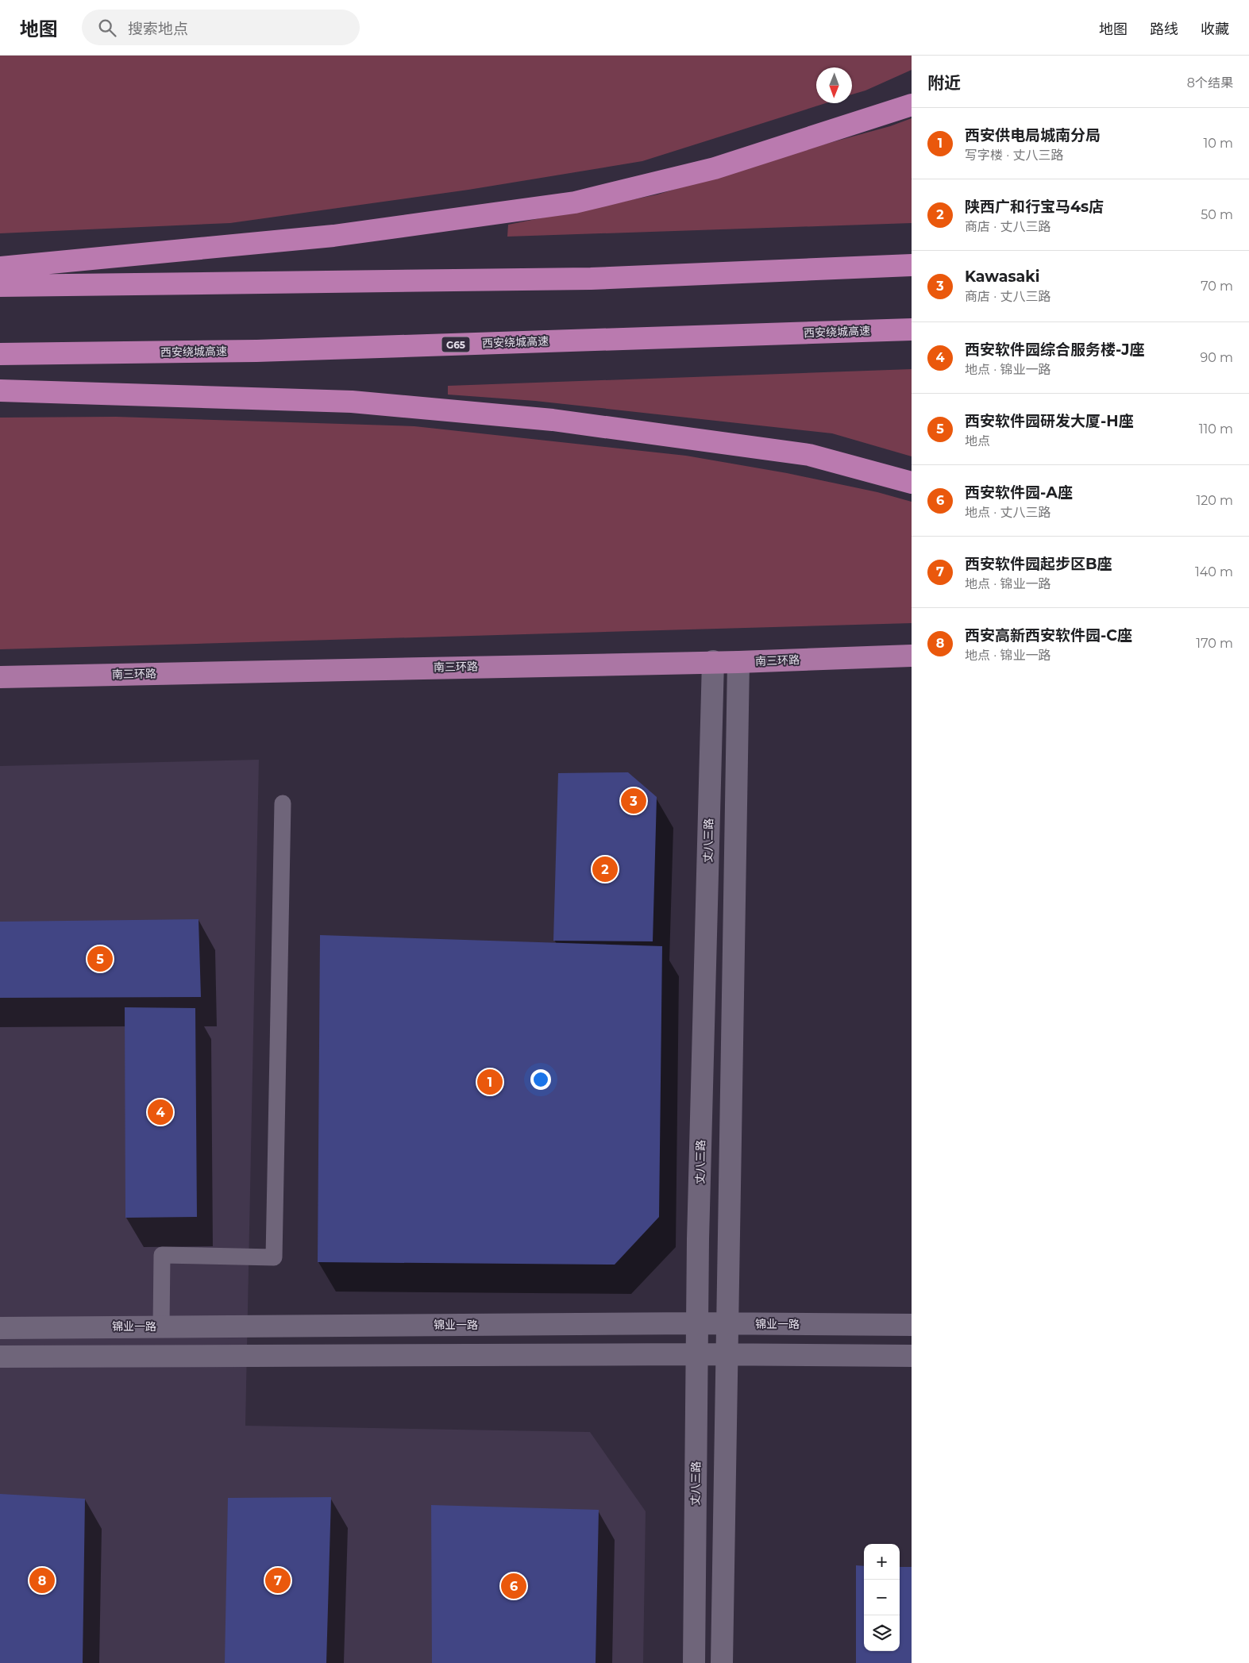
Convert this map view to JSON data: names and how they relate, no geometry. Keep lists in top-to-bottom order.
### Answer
{
  "streets": {
    "highway": ["西安绕城高速", "G65", "南三环路"],
    "street": ["丈八三路", "锦业一路"]
  },
  "crossings": [
    ["南三环路", "丈八三路"],
    ["丈八三路", "锦业一路"]
  ],
  "north": "bottom",
  "page": {
    "header": "地图",
    "search": "搜索地点",
    "nav": ["地图", "路线", "收藏"],
    "heading": ["附近", "8个结果"],
    "list": [
      {
        "mark": "1",
        "name": "西安供电局城南分局",
        "note": "写字楼 · 丈八三路",
        "value": "10 m"
      },
      {
        "mark": "2",
        "name": "陕西广和行宝马4s店",
        "note": "商店 · 丈八三路",
        "value": "50 m"
      },
      {
        "mark": "3",
        "name": "Kawasaki",
        "note": "商店 · 丈八三路",
        "value": "70 m"
      },
      {
        "mark": "4",
        "name": "西安软件园综合服务楼-J座",
        "note": "地点 · 锦业一路",
        "value": "90 m"
      },
      {
        "mark": "5",
        "name": "西安软件园研发大厦-H座",
        "note": "地点",
        "value": "110 m"
      },
      {
        "mark": "6",
        "name": "西安软件园-A座",
        "note": "地点 · 丈八三路",
        "value": "120 m"
      },
      {
        "mark": "7",
        "name": "西安软件园起步区B座",
        "note": "地点 · 锦业一路",
        "value": "140 m"
      },
      {
        "mark": "8",
        "name": "西安高新西安软件园-C座",
        "note": "地点 · 锦业一路",
        "value": "170 m"
      }
    ],
    "pins": [
      "3",
      "2",
      "5",
      "1",
      "4",
      "7",
      "8",
      "6"
    ],
    "map_buttons": ["+", "−"]
  }
}
